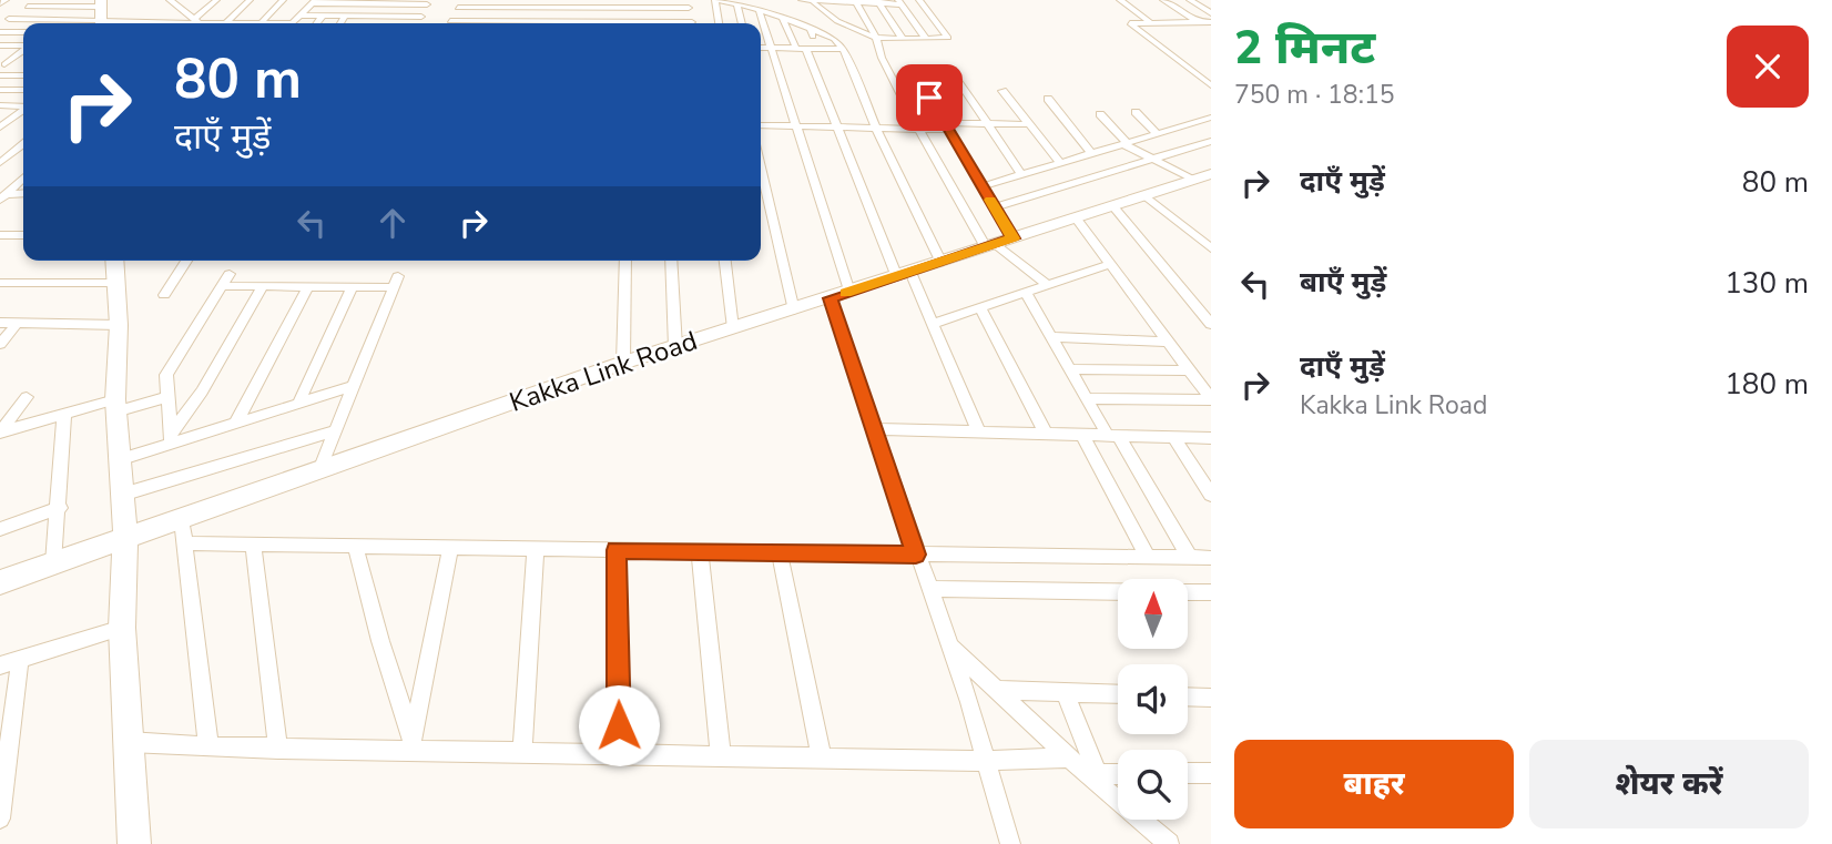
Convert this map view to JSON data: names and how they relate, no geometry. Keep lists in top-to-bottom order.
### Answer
{
  "streets": {
    "street": ["Kakka Link Road"]
  },
  "north": "top",
  "page": {
    "heading": ["2 मिनट", "750 m · 18:15"],
    "turn": ["80 m", "दाएँ मुड़ें"],
    "list": [
      {
        "name": "दाएँ मुड़ें",
        "value": "80 m"
      },
      {
        "name": "बाएँ मुड़ें",
        "value": "130 m"
      },
      {
        "name": "दाएँ मुड़ें",
        "note": "Kakka Link Road",
        "value": "180 m"
      }
    ],
    "buttons": ["बाहर", "शेयर करें"]
  }
}
